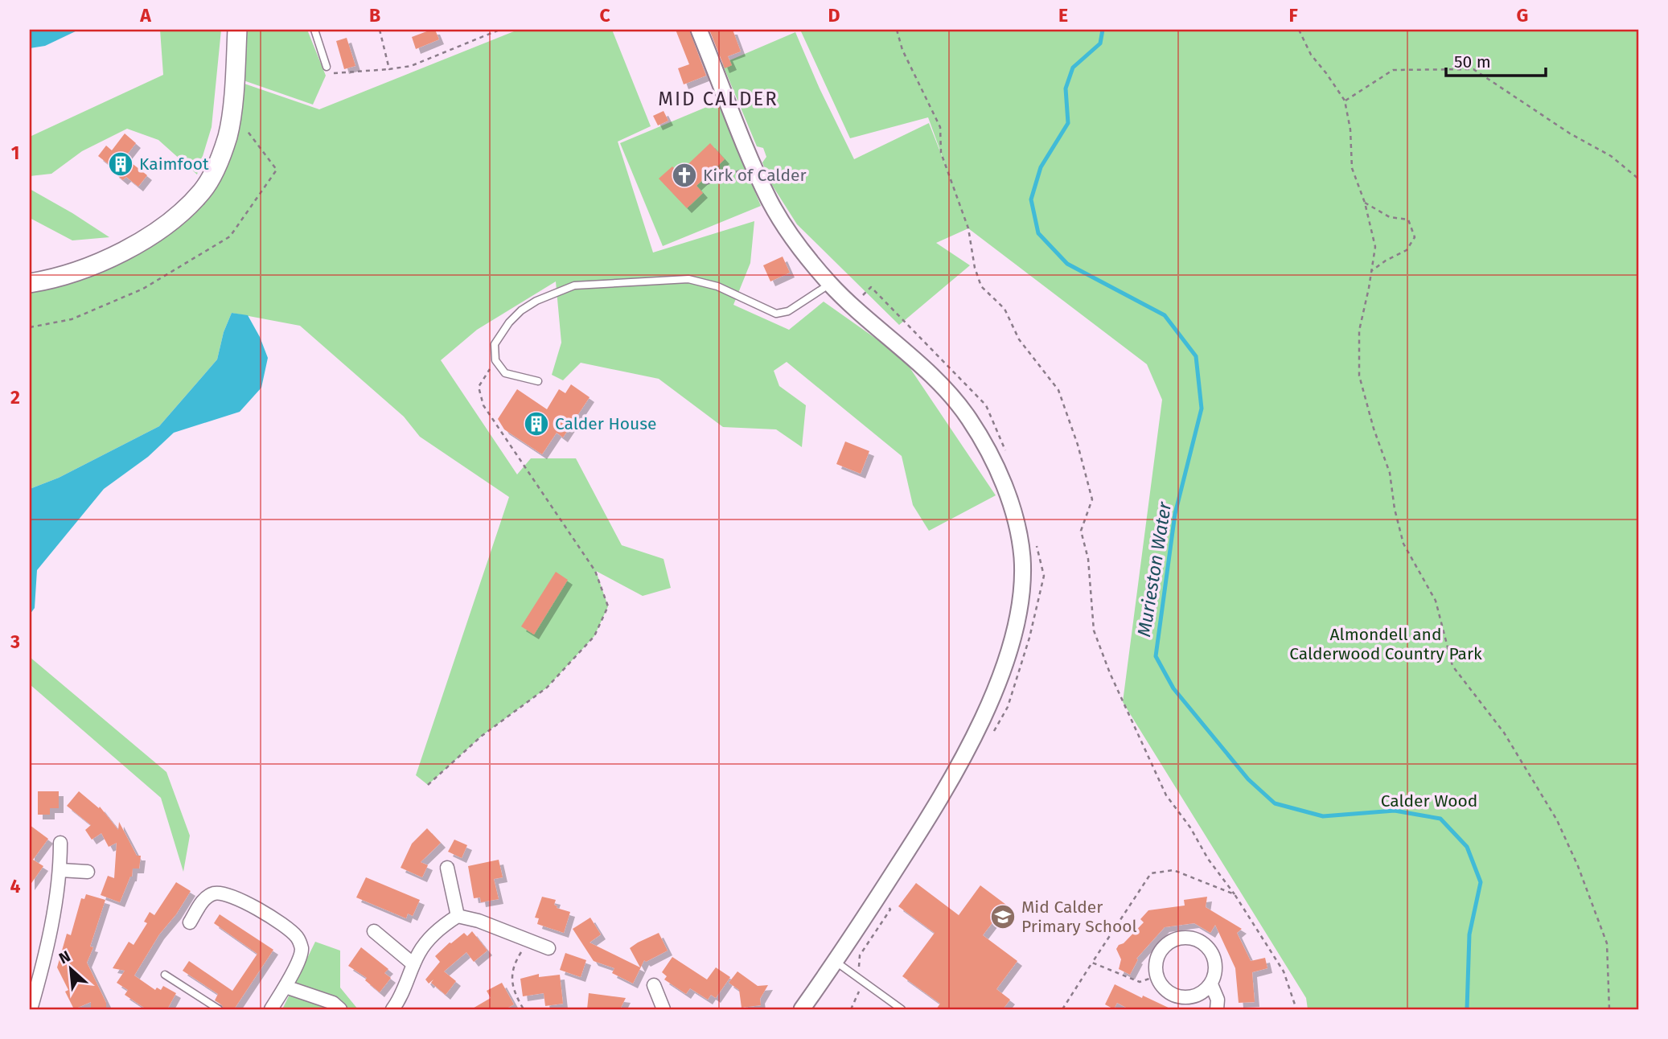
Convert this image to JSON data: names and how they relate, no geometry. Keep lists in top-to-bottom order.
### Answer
{
  "districts": ["MID CALDER"],
  "water": ["Murieston Water"],
  "parks": ["Almondell and Calderwood Country Park", "Calder Wood"],
  "places": {
    "building": ["Kaimfoot", "Calder House"],
    "church": ["Kirk of Calder"],
    "school or university": ["Mid Calder Primary School"]
  },
  "scale_bar": "50 m",
  "north": "top left",
  "grid": {
    "columns": [
      "A",
      "B",
      "C",
      "D",
      "E",
      "F",
      "G"
    ],
    "rows": [
      "1",
      "2",
      "3",
      "4"
    ]
  }
}
